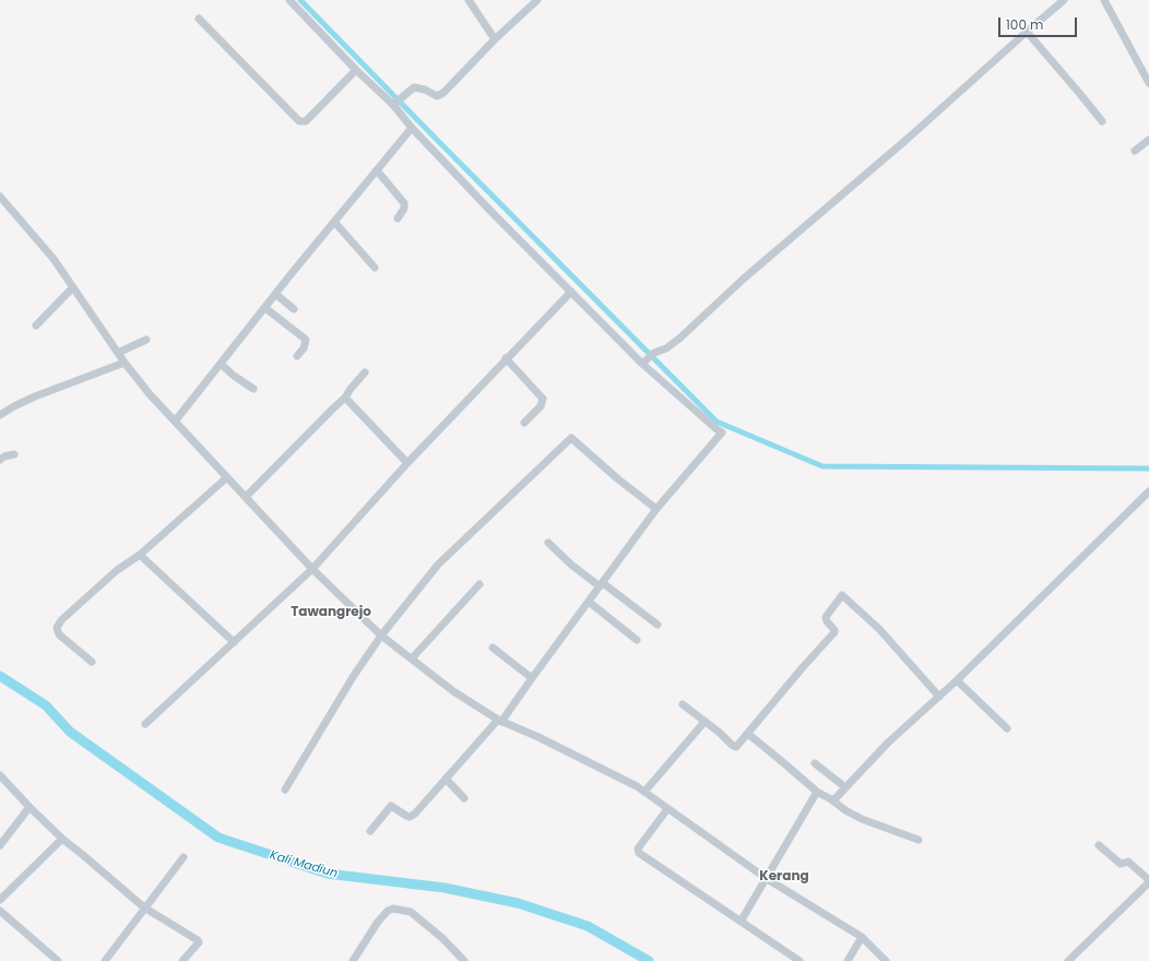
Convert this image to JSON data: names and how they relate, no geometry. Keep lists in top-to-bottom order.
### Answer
{
  "districts": ["Tawangrejo", "Kerang"],
  "water": ["Kali Madiun"],
  "scale_bar": "100 m"
}
